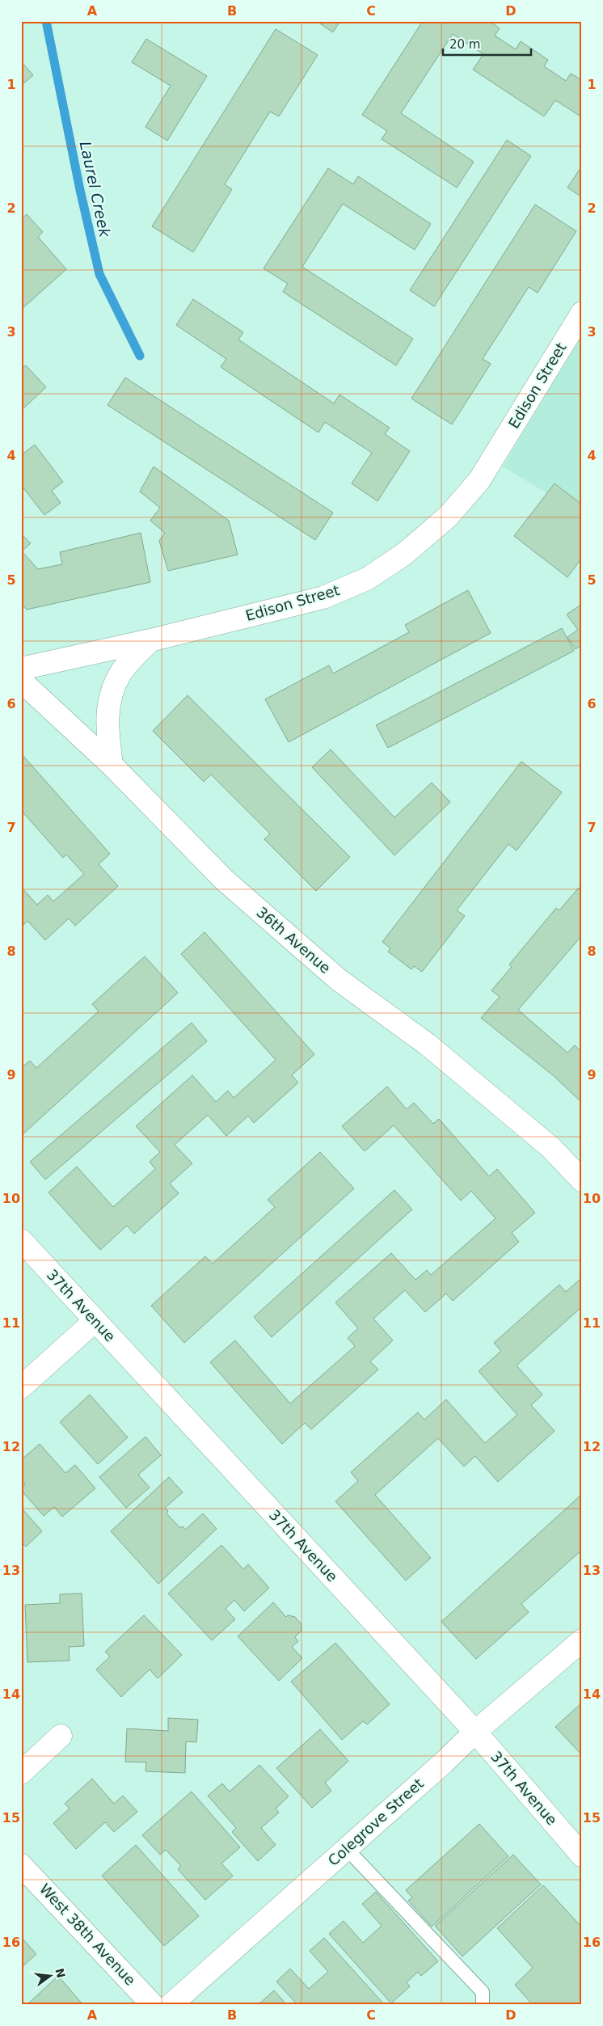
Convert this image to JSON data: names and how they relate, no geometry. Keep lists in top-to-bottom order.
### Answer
{
  "streets": {
    "street": [
      "Edison Street",
      "36th Avenue",
      "37th Avenue",
      "Colegrove Street",
      "West 38th Avenue"
    ]
  },
  "crossings": [
    ["37th Avenue", "Colegrove Street"]
  ],
  "water": ["Laurel Creek"],
  "scale_bar": "20 m",
  "north": "right",
  "grid": {
    "columns": [
      "A",
      "B",
      "C",
      "D"
    ],
    "rows": [
      "1",
      "2",
      "3",
      "4",
      "5",
      "6",
      "7",
      "8",
      "9",
      "10",
      "11",
      "12",
      "13",
      "14",
      "15",
      "16"
    ]
  }
}
